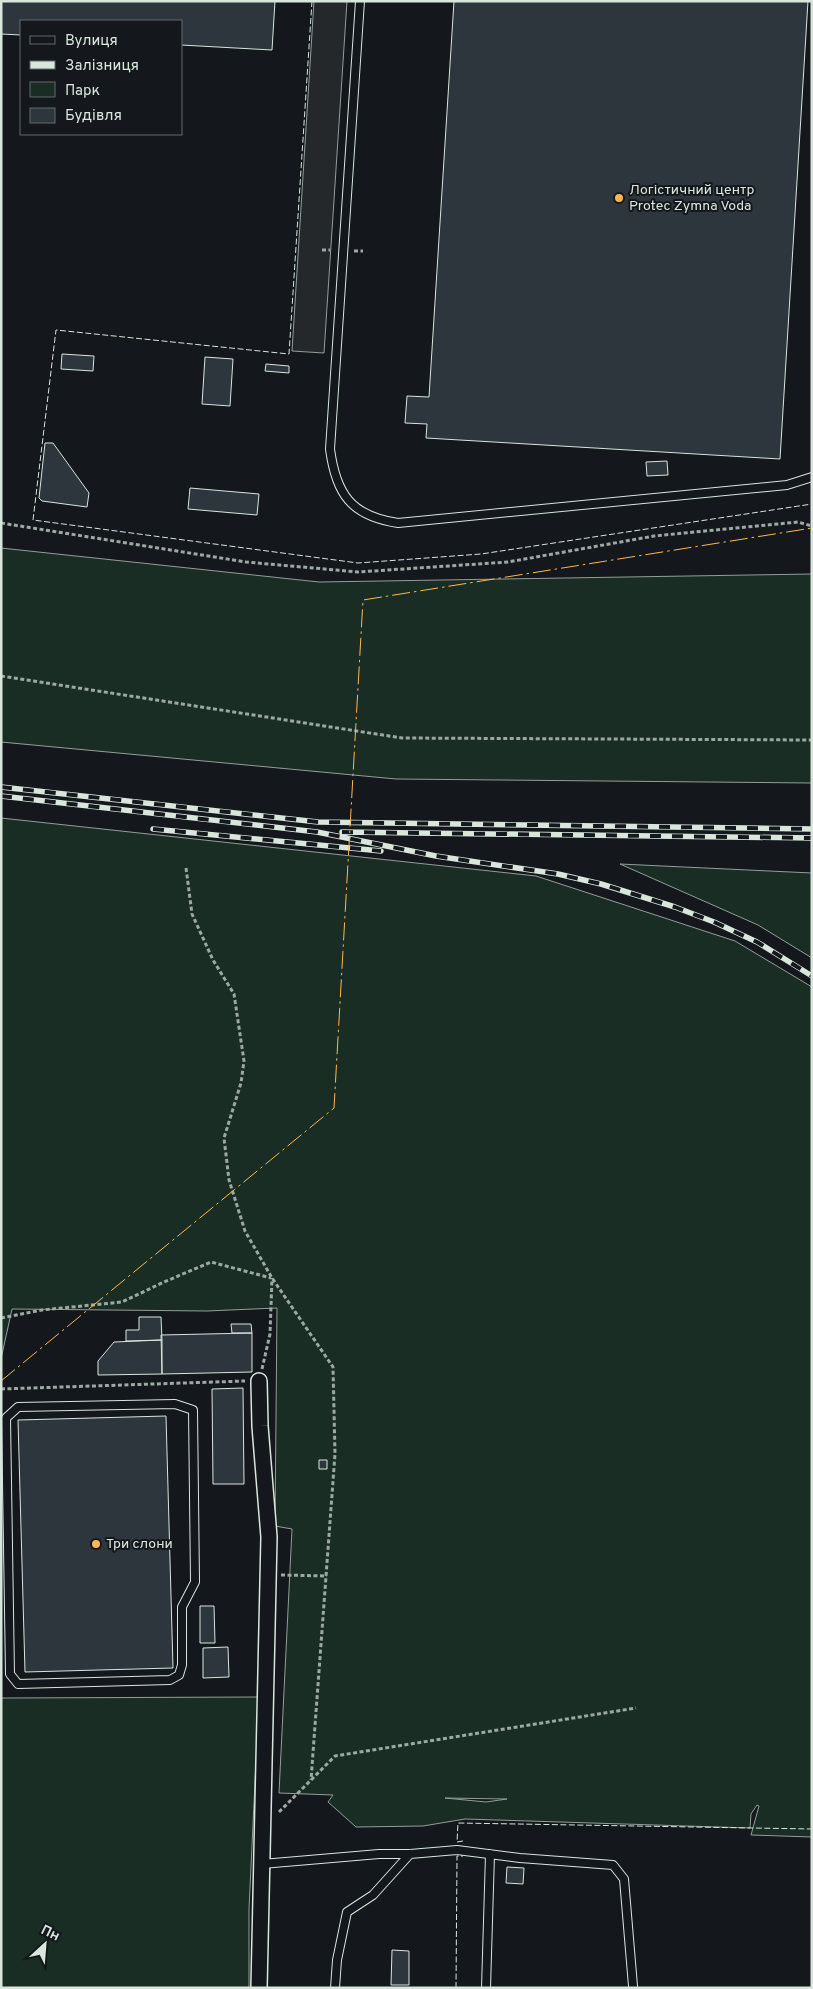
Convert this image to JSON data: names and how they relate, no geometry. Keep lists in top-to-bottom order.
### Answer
{
  "places": ["Логістичний центр Protec Zymna Voda", "Три слони"],
  "legend": [
    "Вулиця",
    "Залізниця",
    "Парк",
    "Будівля"
  ],
  "north": "top right"
}
